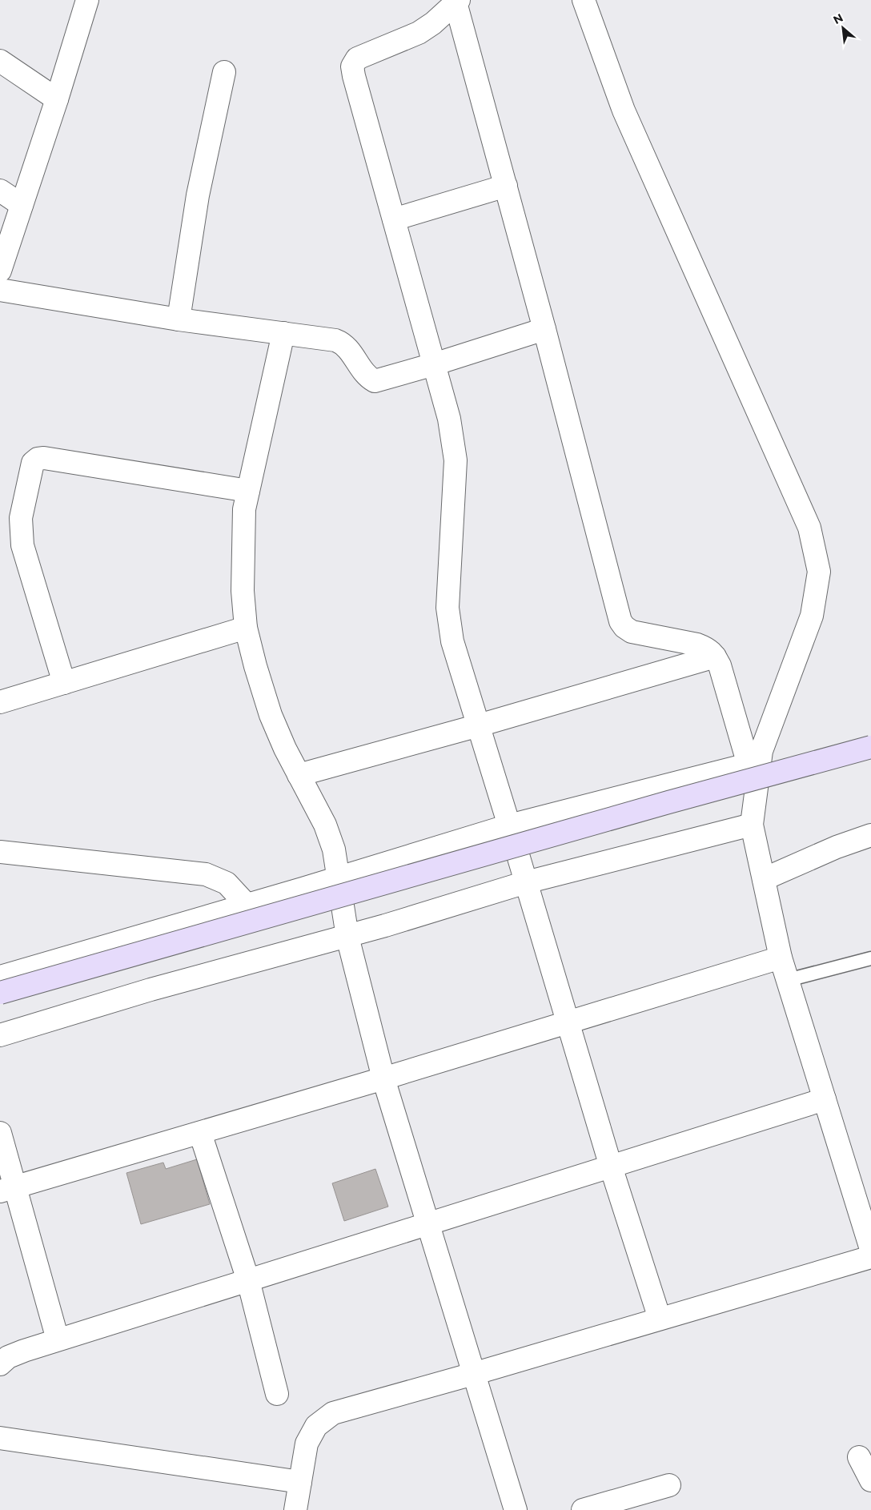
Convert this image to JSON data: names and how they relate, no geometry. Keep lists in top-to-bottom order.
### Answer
{
  "north": "top left"
}
